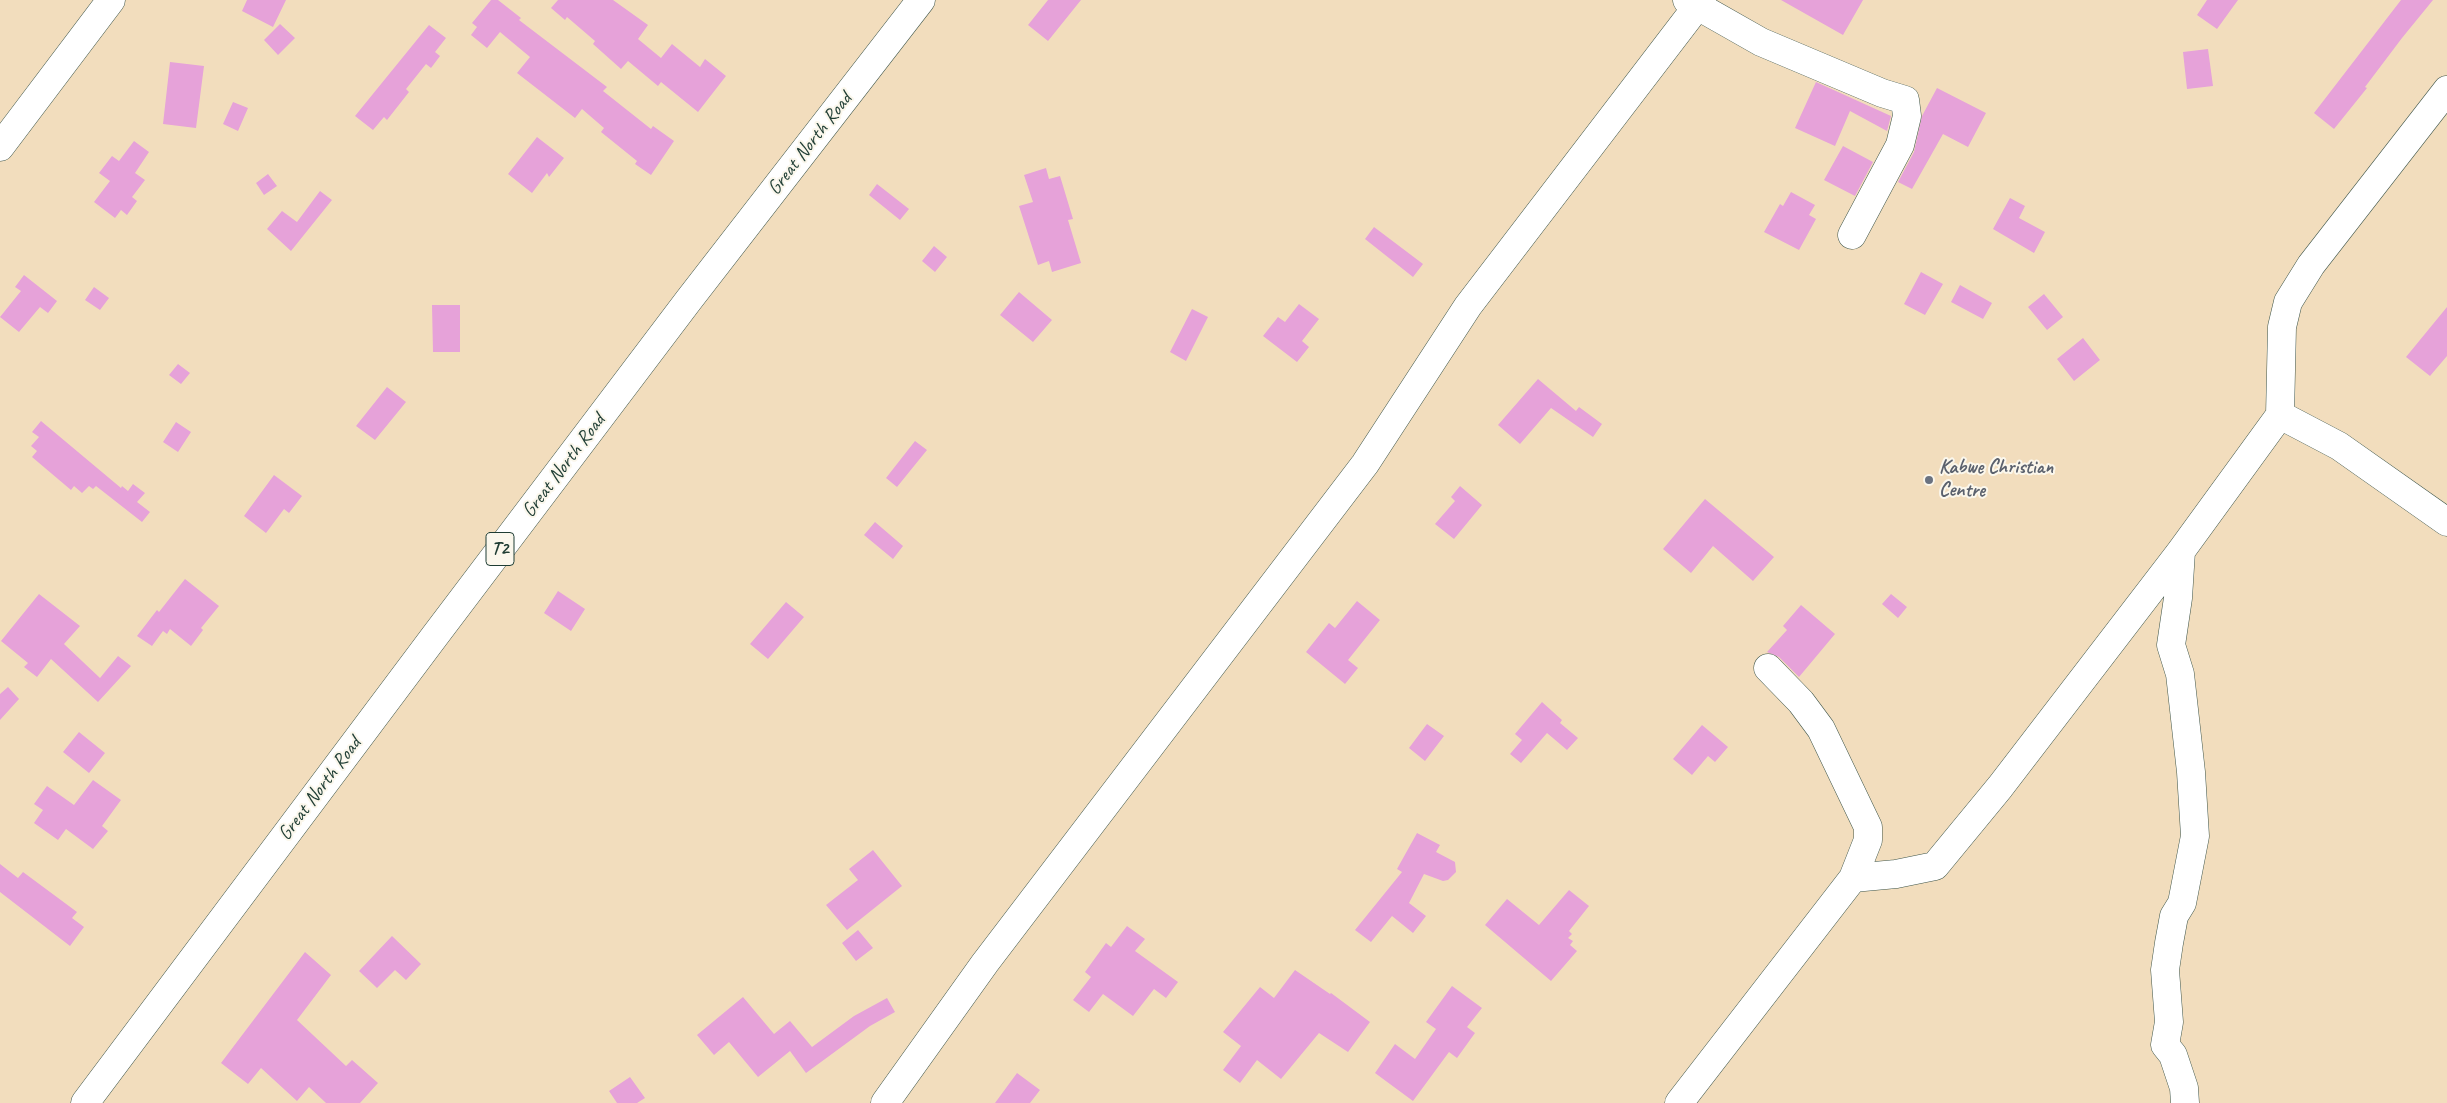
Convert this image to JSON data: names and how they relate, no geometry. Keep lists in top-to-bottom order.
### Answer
{
  "streets": {
    "main road": ["Great North Road", "T2"]
  },
  "places": ["Kabwe Christian Centre"]
}
